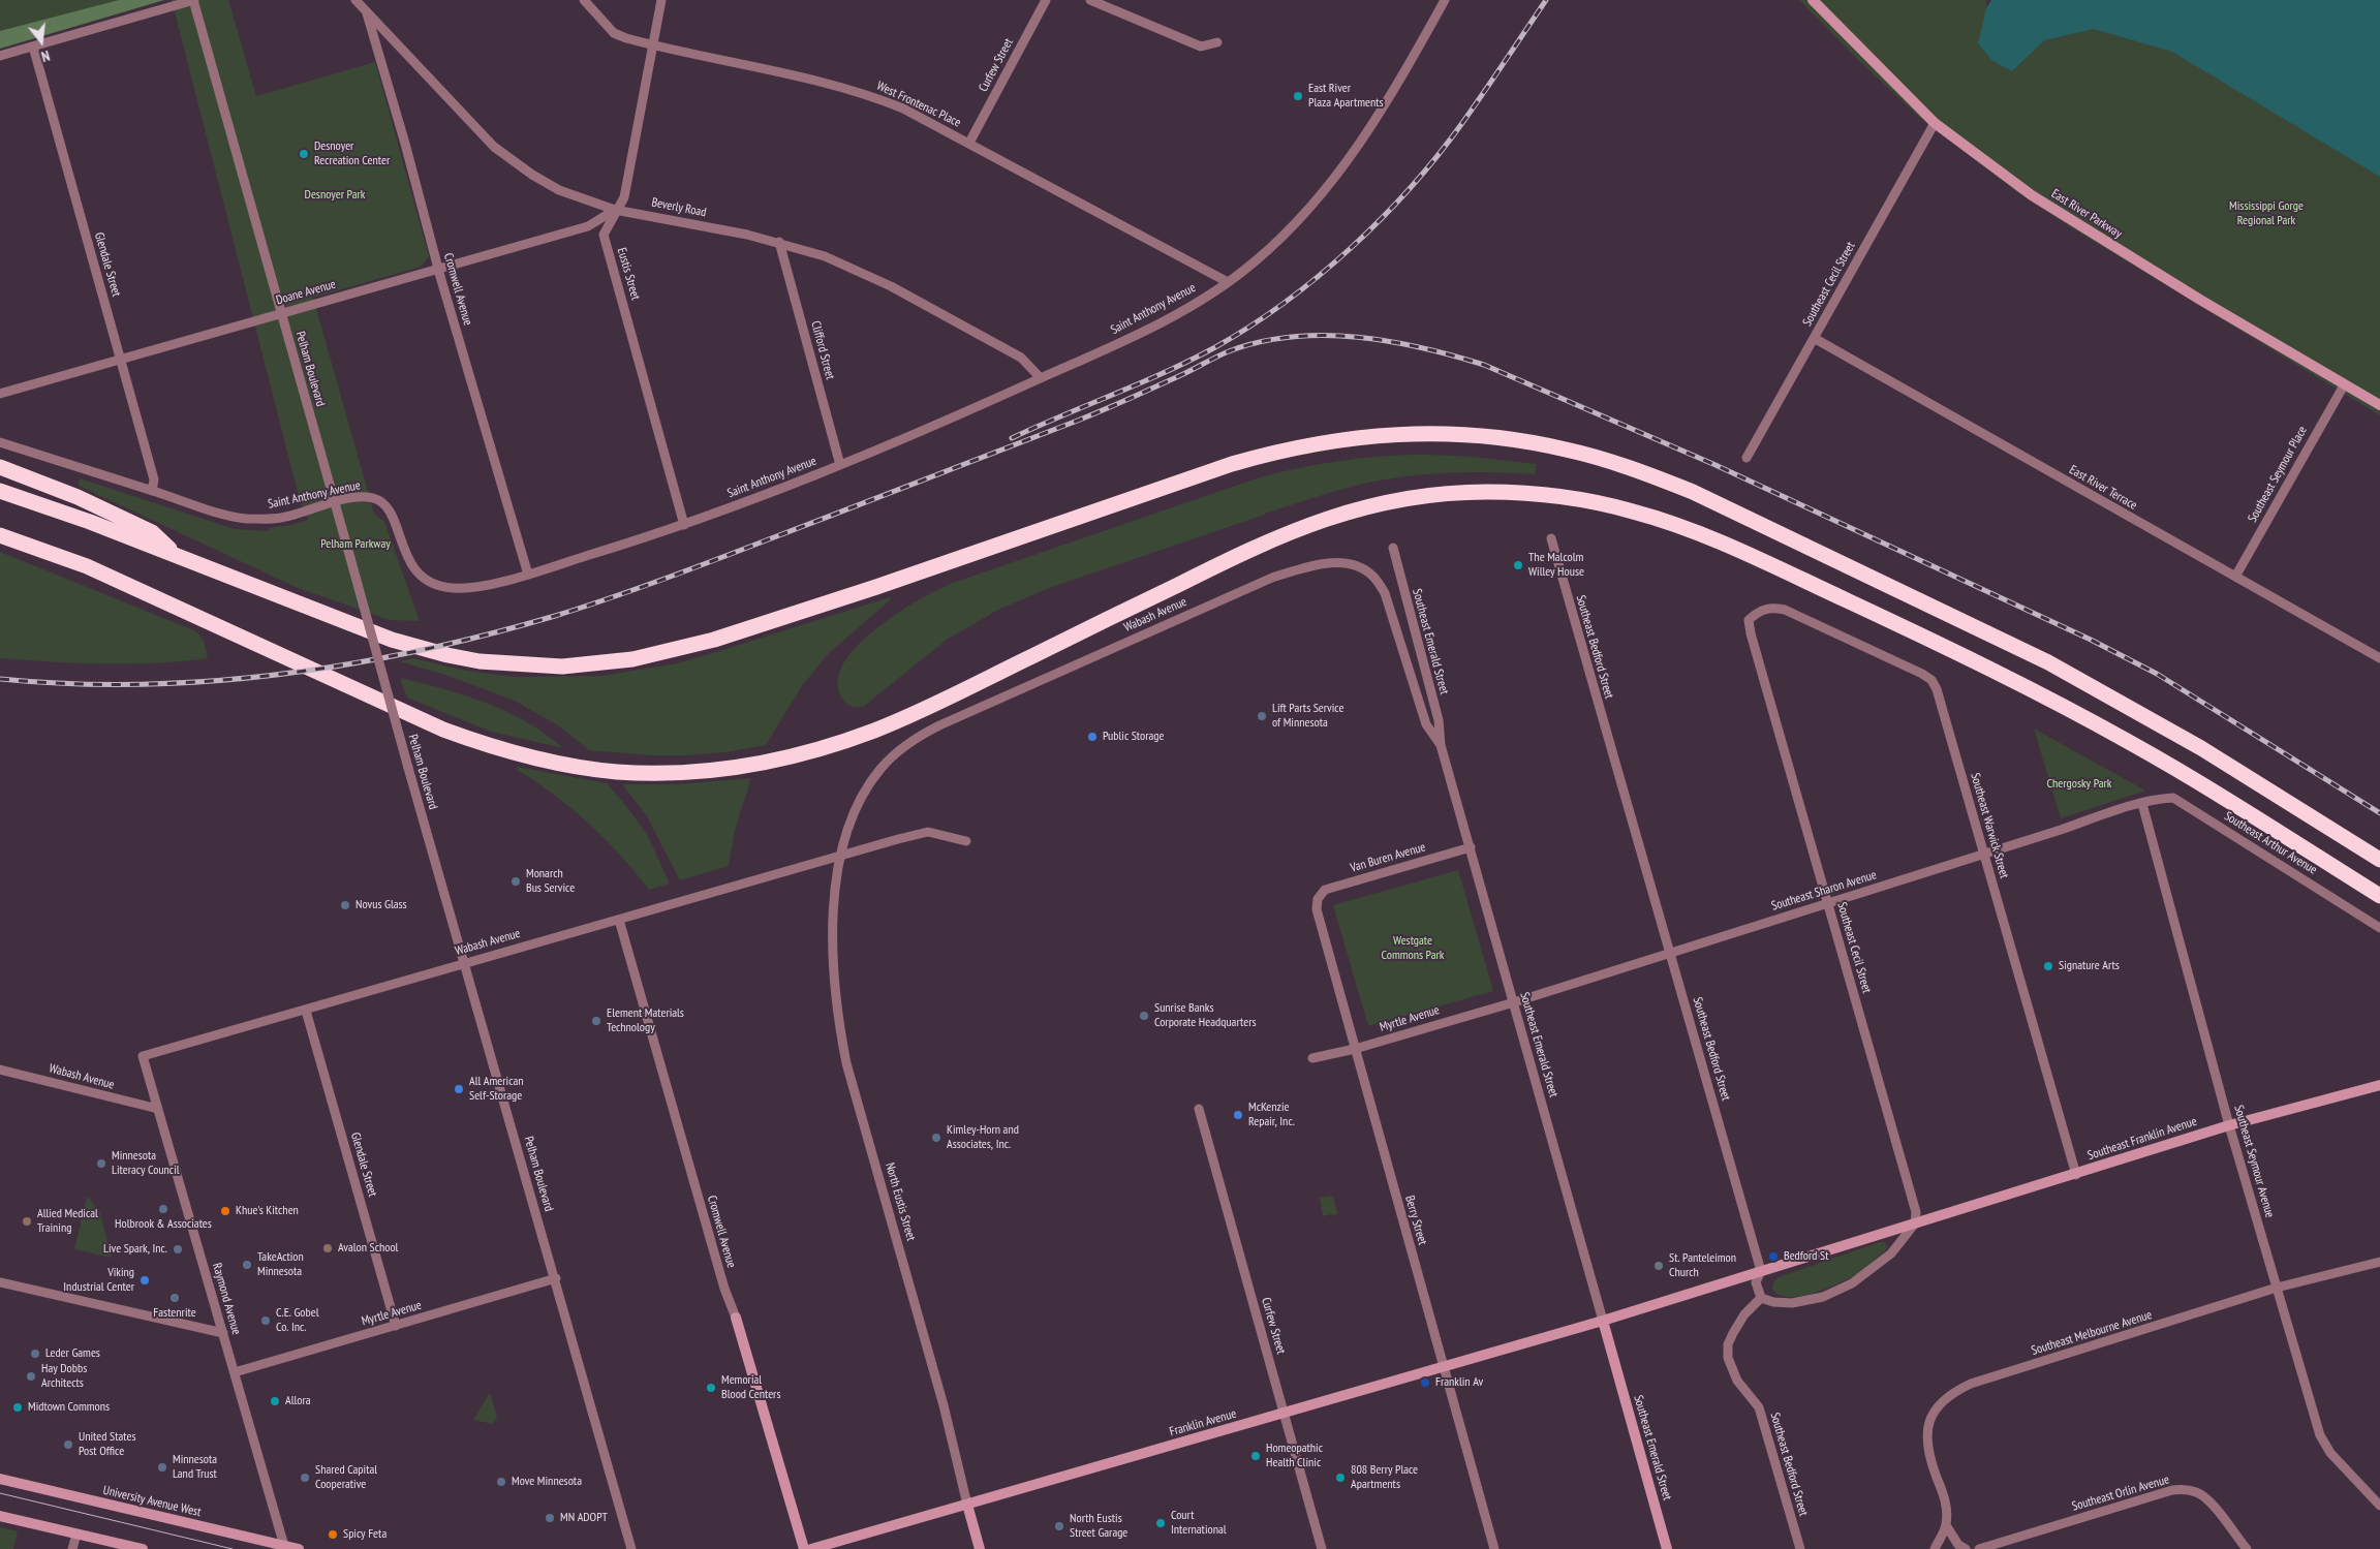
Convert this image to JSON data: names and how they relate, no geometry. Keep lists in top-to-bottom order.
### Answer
{
  "streets": {
    "street": [
      "Curfew Street",
      "West Frontenac Place",
      "Beverly Road",
      "East River Parkway",
      "Glendale Street",
      "Eustis Street",
      "Southeast Cecil Street",
      "Cromwell Avenue",
      "Doane Avenue",
      "Saint Anthony Avenue",
      "Clifford Street",
      "Pelham Boulevard",
      "Southeast Seymour Place",
      "East River Terrace",
      "Wabash Avenue",
      "Southeast Emerald Street",
      "Southeast Bedford Street",
      "Southeast Warwick Street",
      "Southeast Arthur Avenue",
      "Van Buren Avenue",
      "Southeast Sharon Avenue",
      "Myrtle Avenue",
      "Southeast Franklin Avenue",
      "Southeast Seymour Avenue",
      "North Eustis Street",
      "Berry Street",
      "Raymond Avenue",
      "Southeast Melbourne Avenue",
      "Franklin Avenue",
      "Southeast Orlin Avenue",
      "University Avenue West"
    ]
  },
  "crossings": [
    ["Curfew Street", "West Frontenac Place"],
    ["Curfew Street", "Franklin Avenue"],
    ["West Frontenac Place", "Eustis Street"],
    ["West Frontenac Place", "Saint Anthony Avenue"],
    ["Beverly Road", "Eustis Street"],
    ["Beverly Road", "Cromwell Avenue"],
    ["Beverly Road", "Doane Avenue"],
    ["Beverly Road", "Saint Anthony Avenue"],
    ["Beverly Road", "Clifford Street"],
    ["East River Parkway", "Southeast Cecil Street"],
    ["East River Parkway", "Southeast Seymour Place"],
    ["Glendale Street", "Doane Avenue"],
    ["Glendale Street", "Saint Anthony Avenue"],
    ["Glendale Street", "Wabash Avenue"],
    ["Glendale Street", "Myrtle Avenue"],
    ["Eustis Street", "Doane Avenue"],
    ["Eustis Street", "Saint Anthony Avenue"],
    ["Southeast Cecil Street", "East River Terrace"],
    ["Southeast Cecil Street", "Southeast Warwick Street"],
    ["Southeast Cecil Street", "Southeast Sharon Avenue"],
    ["Southeast Cecil Street", "Southeast Franklin Avenue"],
    ["Cromwell Avenue", "Doane Avenue"],
    ["Cromwell Avenue", "Saint Anthony Avenue"],
    ["Cromwell Avenue", "Wabash Avenue"],
    ["Doane Avenue", "Pelham Boulevard"],
    ["Saint Anthony Avenue", "Clifford Street"],
    ["Saint Anthony Avenue", "Pelham Boulevard"],
    ["Pelham Boulevard", "Wabash Avenue"],
    ["Pelham Boulevard", "Myrtle Avenue"],
    ["Southeast Seymour Place", "East River Terrace"],
    ["Wabash Avenue", "Southeast Emerald Street"],
    ["Wabash Avenue", "North Eustis Street"],
    ["Wabash Avenue", "Raymond Avenue"],
    ["Southeast Emerald Street", "Van Buren Avenue"],
    ["Southeast Emerald Street", "Southeast Sharon Avenue"],
    ["Southeast Emerald Street", "Myrtle Avenue"],
    ["Southeast Emerald Street", "Southeast Franklin Avenue"],
    ["Southeast Emerald Street", "Franklin Avenue"],
    ["Southeast Bedford Street", "Southeast Sharon Avenue"],
    ["Southeast Bedford Street", "Southeast Franklin Avenue"],
    ["Southeast Warwick Street", "Southeast Sharon Avenue"],
    ["Southeast Warwick Street", "Southeast Franklin Avenue"],
    ["Southeast Arthur Avenue", "Southeast Sharon Avenue"],
    ["Southeast Arthur Avenue", "Southeast Seymour Avenue"],
    ["Van Buren Avenue", "Berry Street"],
    ["Southeast Sharon Avenue", "Myrtle Avenue"],
    ["Southeast Sharon Avenue", "Southeast Seymour Avenue"],
    ["Myrtle Avenue", "Berry Street"],
    ["Myrtle Avenue", "Raymond Avenue"],
    ["Southeast Franklin Avenue", "Southeast Seymour Avenue"],
    ["Southeast Franklin Avenue", "Franklin Avenue"],
    ["Southeast Seymour Avenue", "Southeast Melbourne Avenue"],
    ["North Eustis Street", "Franklin Avenue"],
    ["Berry Street", "Franklin Avenue"],
    ["Raymond Avenue", "University Avenue West"]
  ],
  "parks": [
    "Desnoyer Park",
    "Mississippi Gorge Regional Park",
    "Pelham Parkway",
    "Chergosky Park",
    "Westgate Commons Park"
  ],
  "places": [
    "East River Plaza Apartments",
    "Desnoyer Recreation Center",
    "The Malcolm Willey House",
    "Lift Parts Service of Minnesota",
    "Public Storage",
    "Monarch Bus Service",
    "Novus Glass",
    "Signature Arts",
    "Sunrise Banks Corporate Headquarters",
    "Element Materials Technology",
    "All American Self-Storage",
    "McKenzie Repair, Inc.",
    "Kimley-Horn and Associates, Inc.",
    "Minnesota Literacy Council",
    "Holbrook & Associates",
    "Khue's Kitchen",
    "Allied Medical Training",
    "Avalon School",
    "Live Spark, Inc.",
    "Bedford St",
    "TakeAction Minnesota",
    "St. Panteleimon Church",
    "Viking Industrial Center",
    "Fastenrite",
    "C.E. Gobel Co. Inc.",
    "Leder Games",
    "Hay Dobbs Architects",
    "Franklin Av",
    "Memorial Blood Centers",
    "Allora",
    "Midtown Commons",
    "United States Post Office",
    "Homeopathic Health Clinic",
    "Minnesota Land Trust",
    "Shared Capital Cooperative",
    "808 Berry Place Apartments",
    "Move Minnesota",
    "MN ADOPT",
    "Court International",
    "North Eustis Street Garage",
    "Spicy Feta"
  ],
  "north": "bottom"
}
